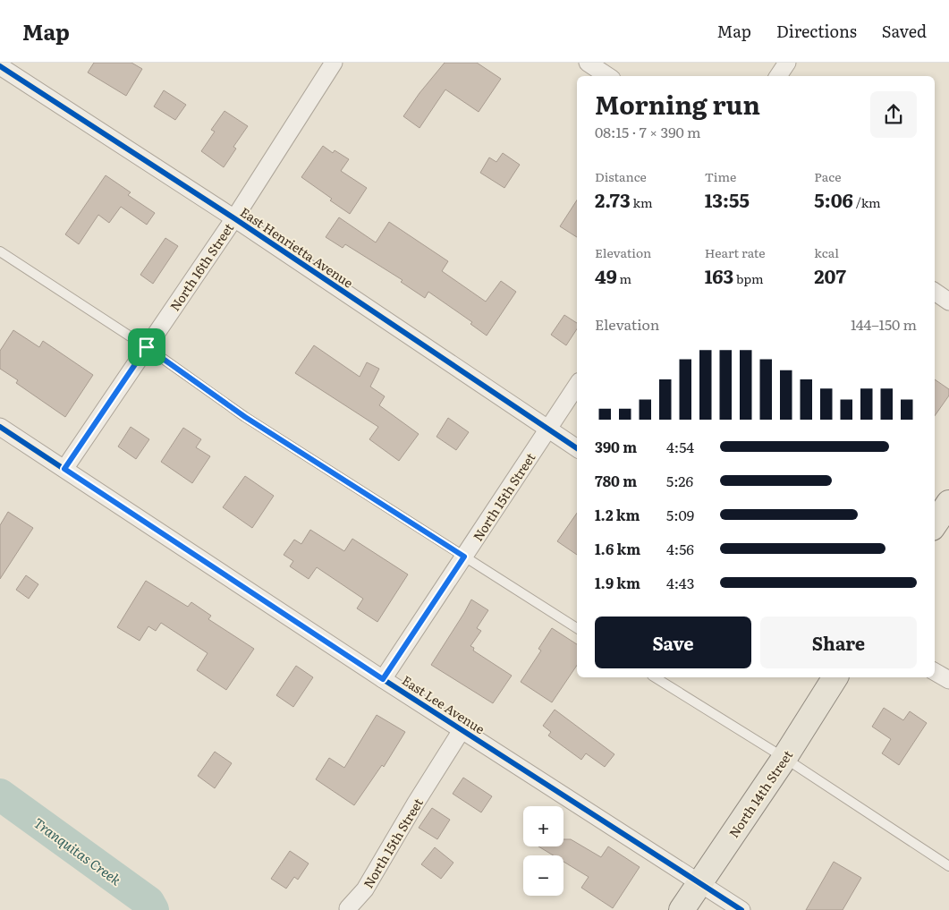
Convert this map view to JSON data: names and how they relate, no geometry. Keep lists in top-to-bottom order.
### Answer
{
  "streets": {
    "main road": ["North 14th Street"],
    "street": [
      "East Henrietta Avenue",
      "North 16th Street",
      "North 15th Street",
      "East Lee Avenue"
    ]
  },
  "crossings": [
    ["East Henrietta Avenue", "North 16th Street"],
    ["East Henrietta Avenue", "North 15th Street"],
    ["North 16th Street", "East Lee Avenue"],
    ["North 15th Street", "East Lee Avenue"],
    ["East Lee Avenue", "North 14th Street"]
  ],
  "water": ["Tranquitas Creek"],
  "page": {
    "header": "Map",
    "nav": ["Map", "Directions", "Saved"],
    "heading": ["Morning run", "08:15 · 7 × 390 m"],
    "stats": [
      ["Distance", "2.73 km"],
      ["Time", "13:55"],
      ["Pace", "5:06 /km"],
      ["Elevation", "49 m"],
      ["Heart rate", "163 bpm"],
      ["kcal", "207"]
    ],
    "chart": ["Elevation", "144–150 m"],
    "list": [
      {
        "name": "390 m",
        "note": "4:54"
      },
      {
        "name": "780 m",
        "note": "5:26"
      },
      {
        "name": "1.2 km",
        "note": "5:09"
      },
      {
        "name": "1.6 km",
        "note": "4:56"
      },
      {
        "name": "1.9 km",
        "note": "4:43"
      }
    ],
    "buttons": ["Save", "Share"],
    "map_buttons": ["+", "−"]
  }
}
